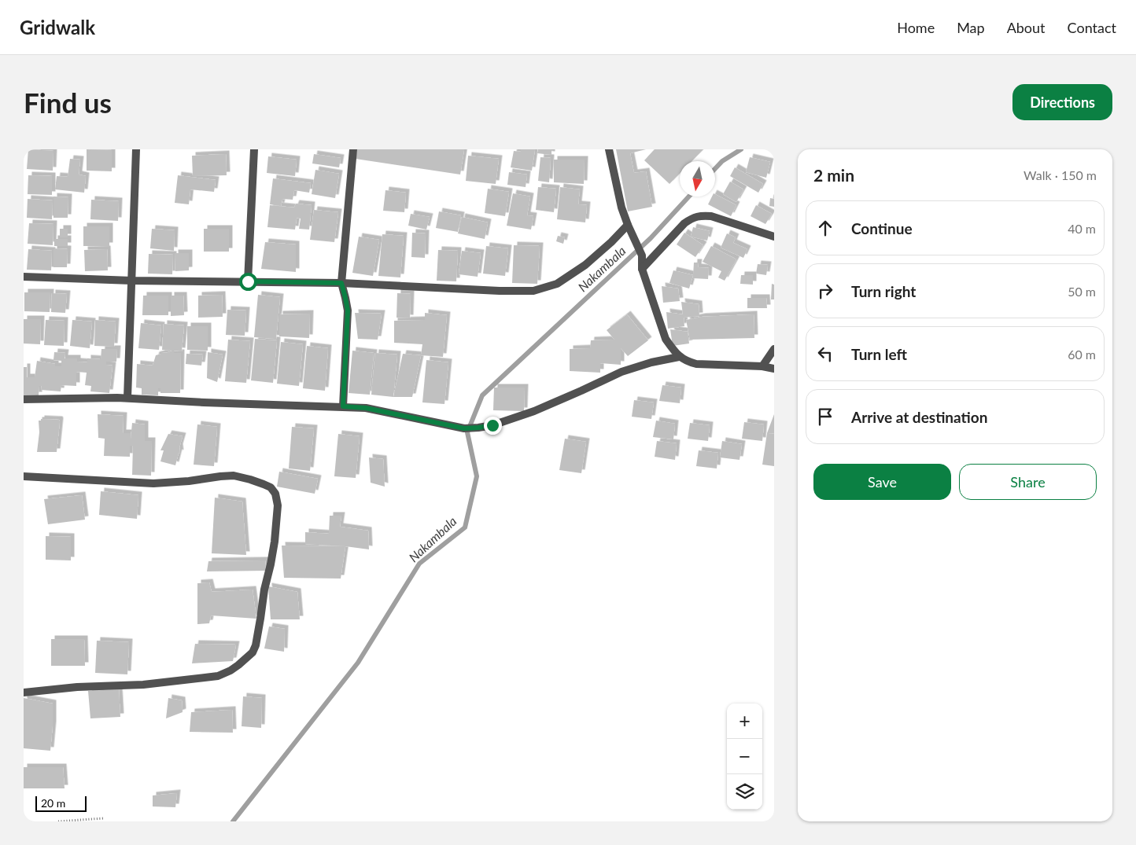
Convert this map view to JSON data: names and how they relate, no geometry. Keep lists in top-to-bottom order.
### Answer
{
  "water": ["Nakambala"],
  "scale_bar": "20 m",
  "north": "bottom",
  "page": {
    "header": "Gridwalk",
    "nav": [
      "Home",
      "Map",
      "About",
      "Contact"
    ],
    "buttons": [
      "Directions",
      ["Save", "Share"]
    ],
    "title": "Find us",
    "heading": ["2 min", "Walk · 150 m"],
    "list": [
      ["Continue", "40 m"],
      ["Turn right", "50 m"],
      ["Turn left", "60 m"],
      "Arrive at destination"
    ],
    "map_buttons": ["+", "−"],
    "scale": "20 m"
  }
}
